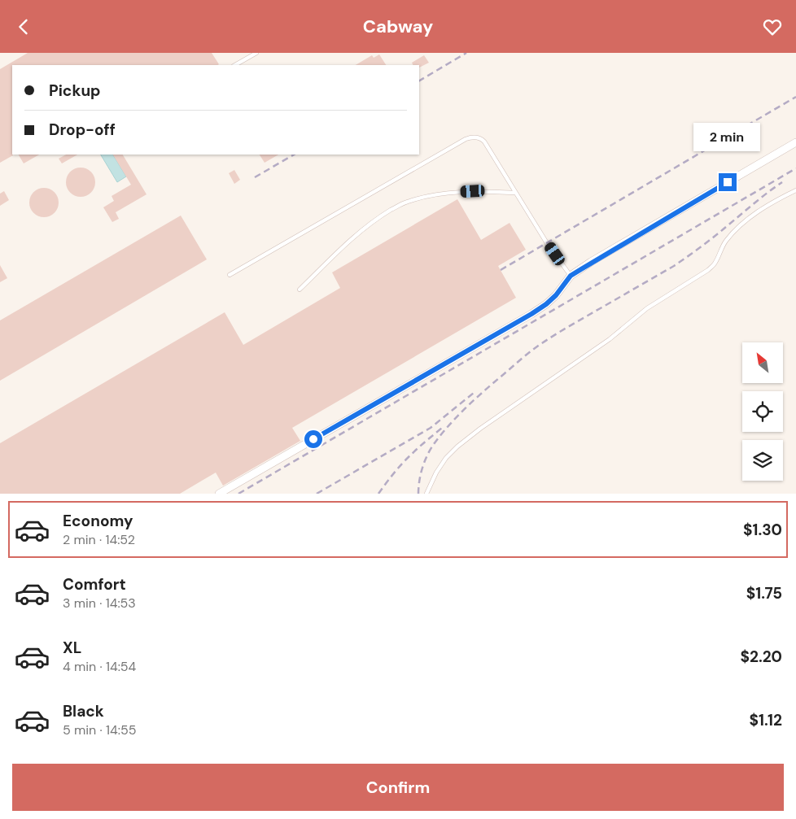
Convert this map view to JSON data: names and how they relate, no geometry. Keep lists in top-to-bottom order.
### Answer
{
  "north": "top left",
  "page": {
    "header": "Cabway",
    "banner": ["Pickup", "Drop-off"],
    "bubble": "2 min",
    "list": [
      {
        "name": "Economy",
        "note": "2 min · 14:52",
        "value": "$1.30"
      },
      {
        "name": "Comfort",
        "note": "3 min · 14:53",
        "value": "$1.75"
      },
      {
        "name": "XL",
        "note": "4 min · 14:54",
        "value": "$2.20"
      },
      {
        "name": "Black",
        "note": "5 min · 14:55",
        "value": "$1.12"
      }
    ],
    "buttons": "Confirm"
  }
}
